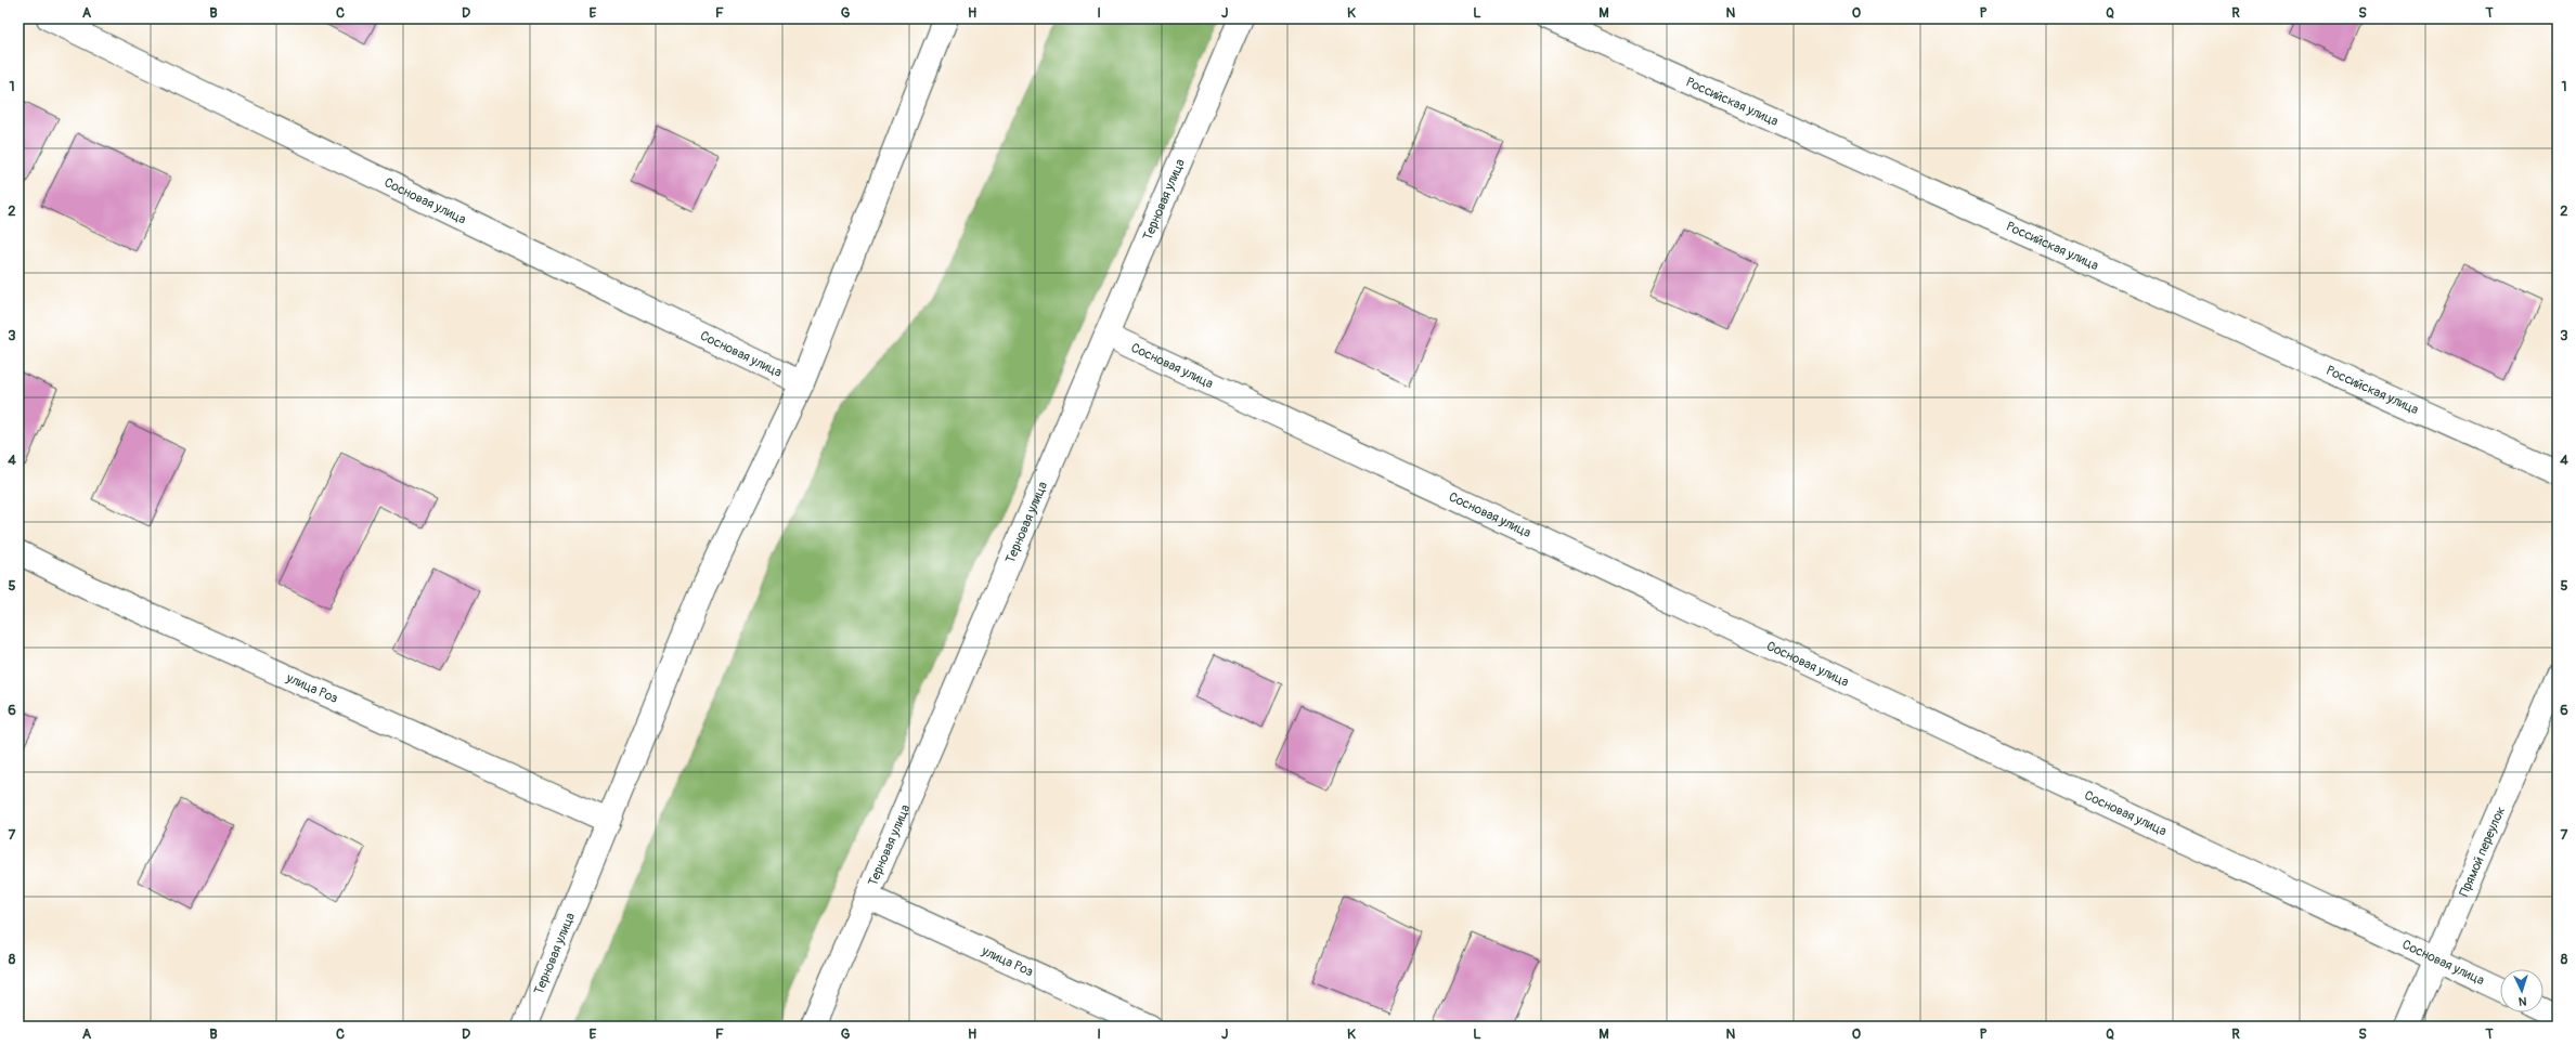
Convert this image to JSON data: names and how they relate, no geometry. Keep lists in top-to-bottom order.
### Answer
{
  "streets": {
    "street": [
      "Российская улица",
      "Терновая улица",
      "Сосновая улица",
      "улица Роз",
      "Прямой переулок"
    ]
  },
  "crossings": [
    ["Терновая улица", "Сосновая улица"],
    ["Терновая улица", "улица Роз"],
    ["Сосновая улица", "Прямой переулок"]
  ],
  "north": "bottom",
  "grid": {
    "columns": [
      "A",
      "B",
      "C",
      "D",
      "E",
      "F",
      "G",
      "H",
      "I",
      "J",
      "K",
      "L",
      "M",
      "N",
      "O",
      "P",
      "Q",
      "R",
      "S",
      "T"
    ],
    "rows": [
      "1",
      "2",
      "3",
      "4",
      "5",
      "6",
      "7",
      "8"
    ]
  }
}
